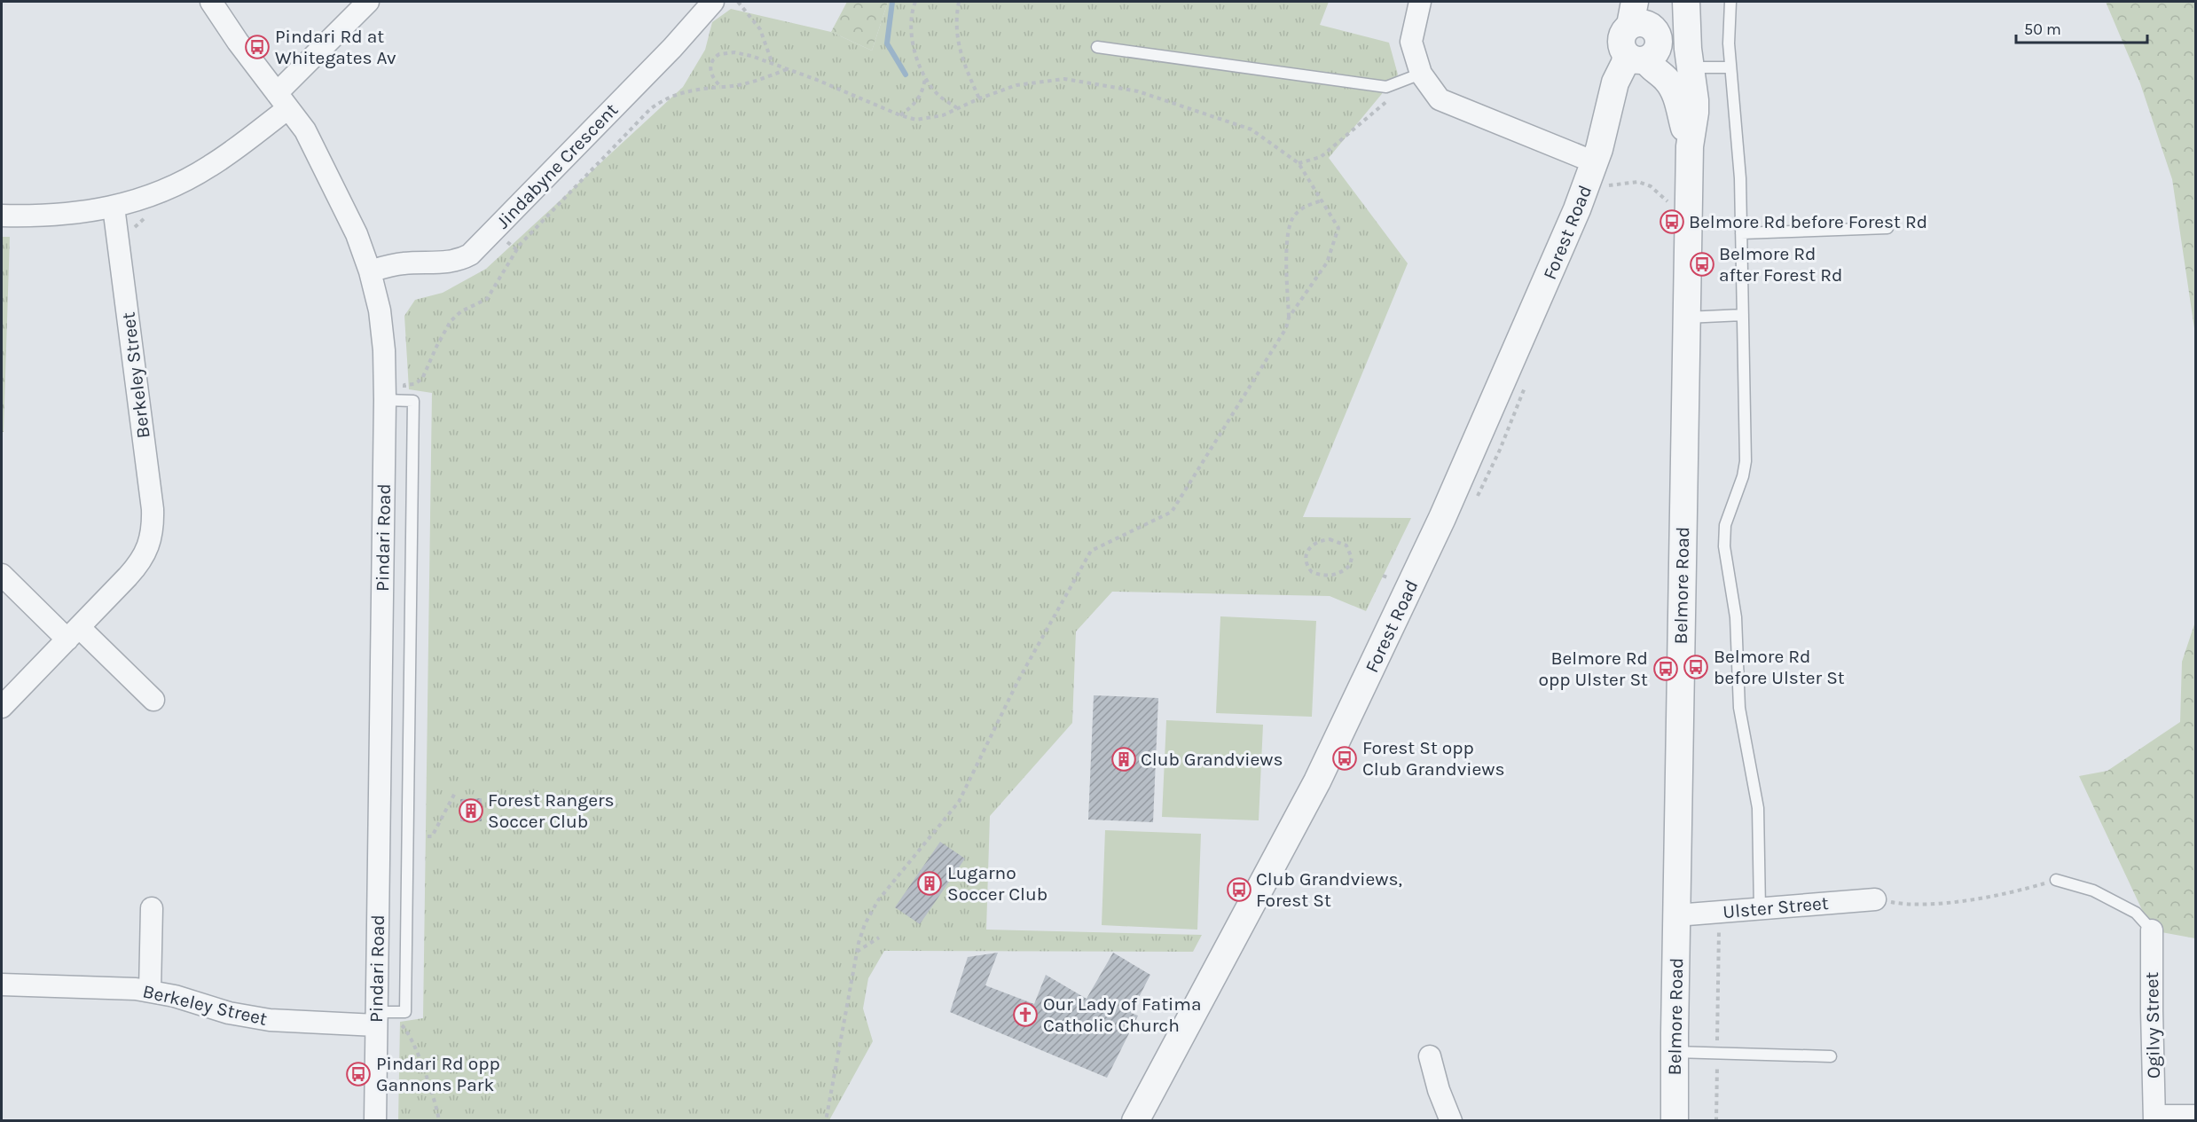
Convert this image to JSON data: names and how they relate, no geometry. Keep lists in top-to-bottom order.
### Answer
{
  "streets": {
    "street": [
      "Jindabyne Crescent",
      "Forest Road",
      "Berkeley Street",
      "Pindari Road",
      "Belmore Road",
      "Ulster Street",
      "Ogilvy Street"
    ]
  },
  "crossings": [
    ["Jindabyne Crescent", "Pindari Road"],
    ["Forest Road", "Belmore Road"],
    ["Berkeley Street", "Pindari Road"],
    ["Belmore Road", "Ulster Street"]
  ],
  "places": {
    "bus stop": [
      "Pindari Rd at Whitegates Av",
      "Belmore Rd before Forest Rd",
      "Belmore Rd after Forest Rd",
      "Belmore Rd before Ulster St",
      "Belmore Rd opp Ulster St",
      "Forest St opp Club Grandviews",
      "Club Grandviews, Forest St",
      "Pindari Rd opp Gannons Park"
    ],
    "building": ["Club Grandviews", "Forest Rangers Soccer Club", "Lugarno Soccer Club"],
    "church": ["Our Lady of Fatima Catholic Church"]
  },
  "scale_bar": "50 m"
}
